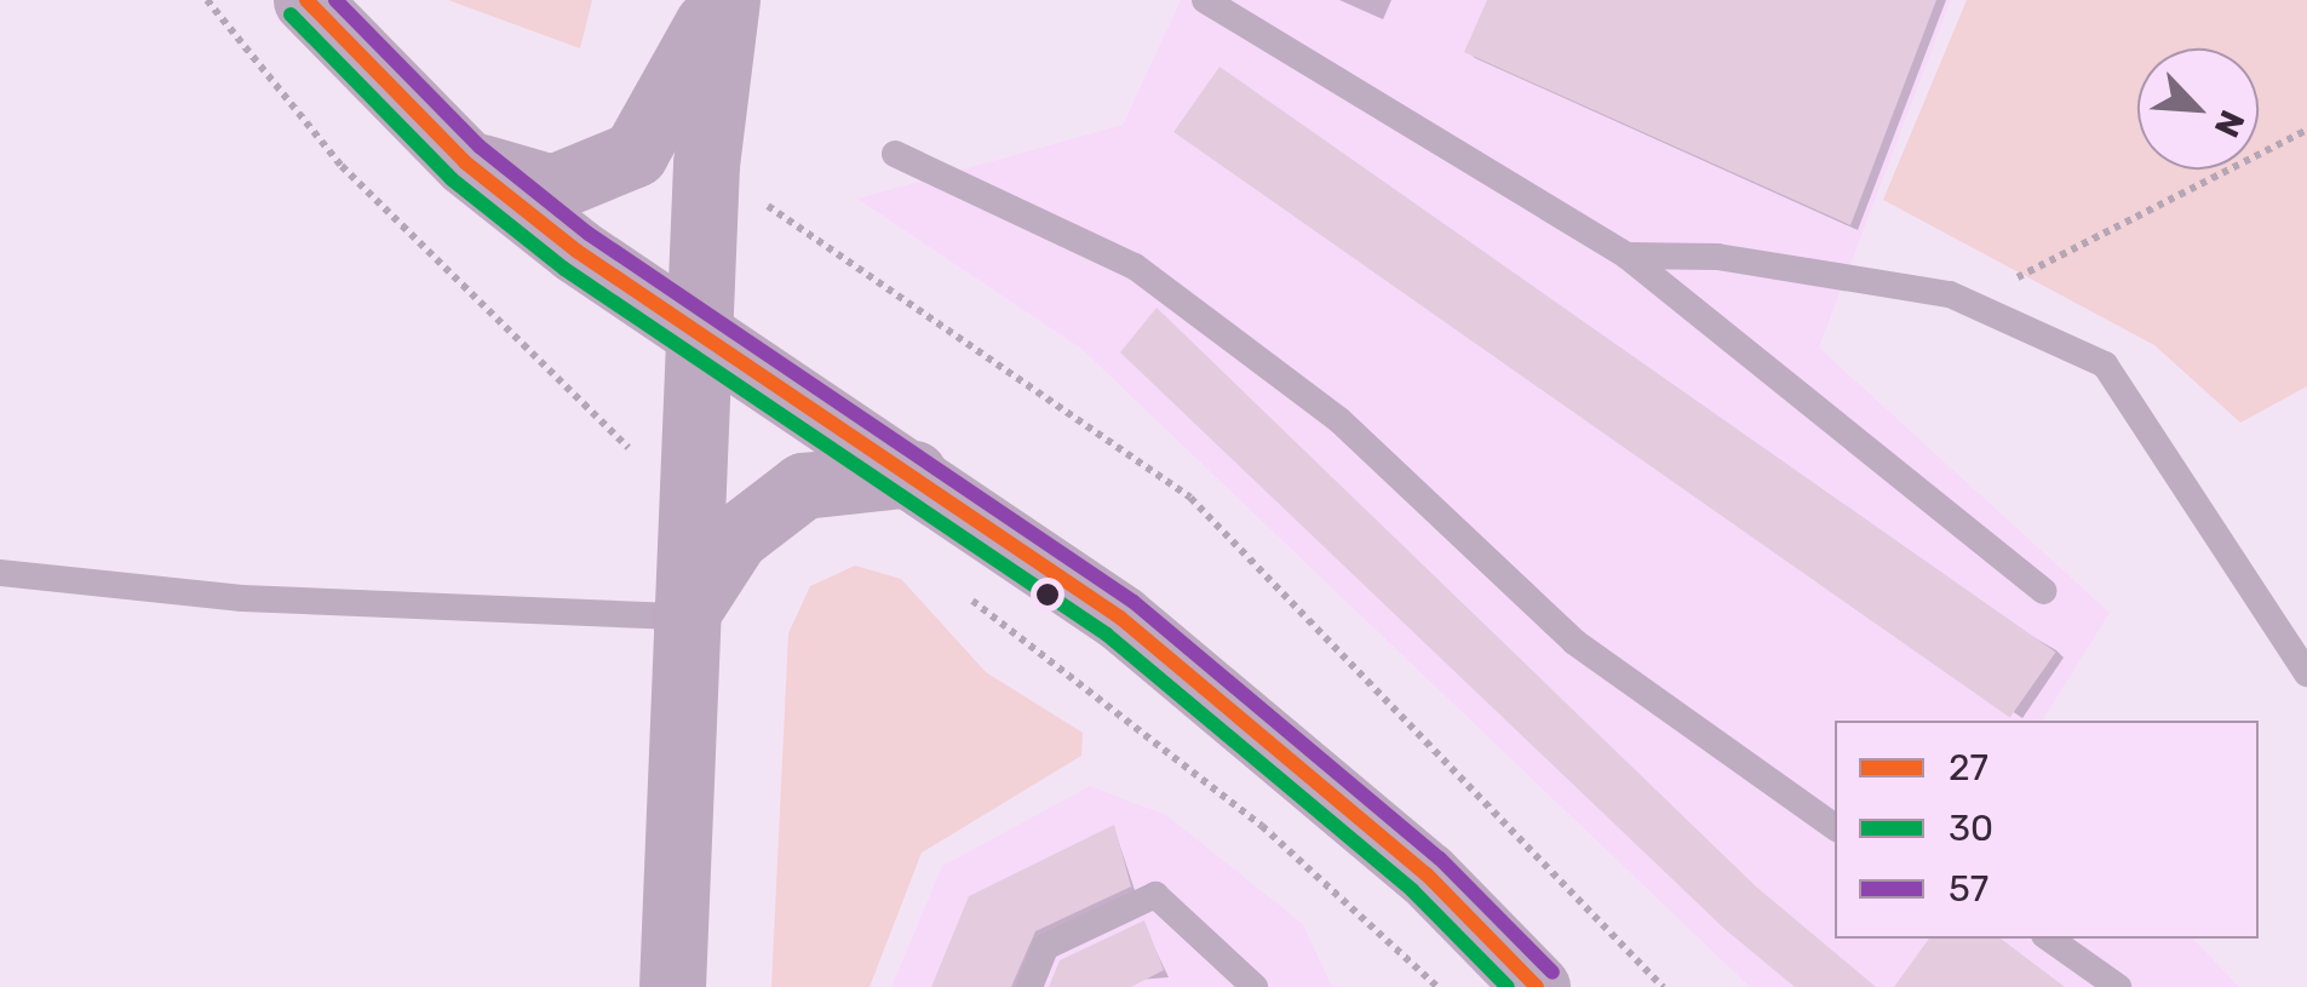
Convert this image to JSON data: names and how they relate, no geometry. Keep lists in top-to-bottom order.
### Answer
{
  "lines": ["transit line 27", "transit line 57", "transit line 30"],
  "legend": ["27", "30", "57"],
  "north": "bottom right"
}
